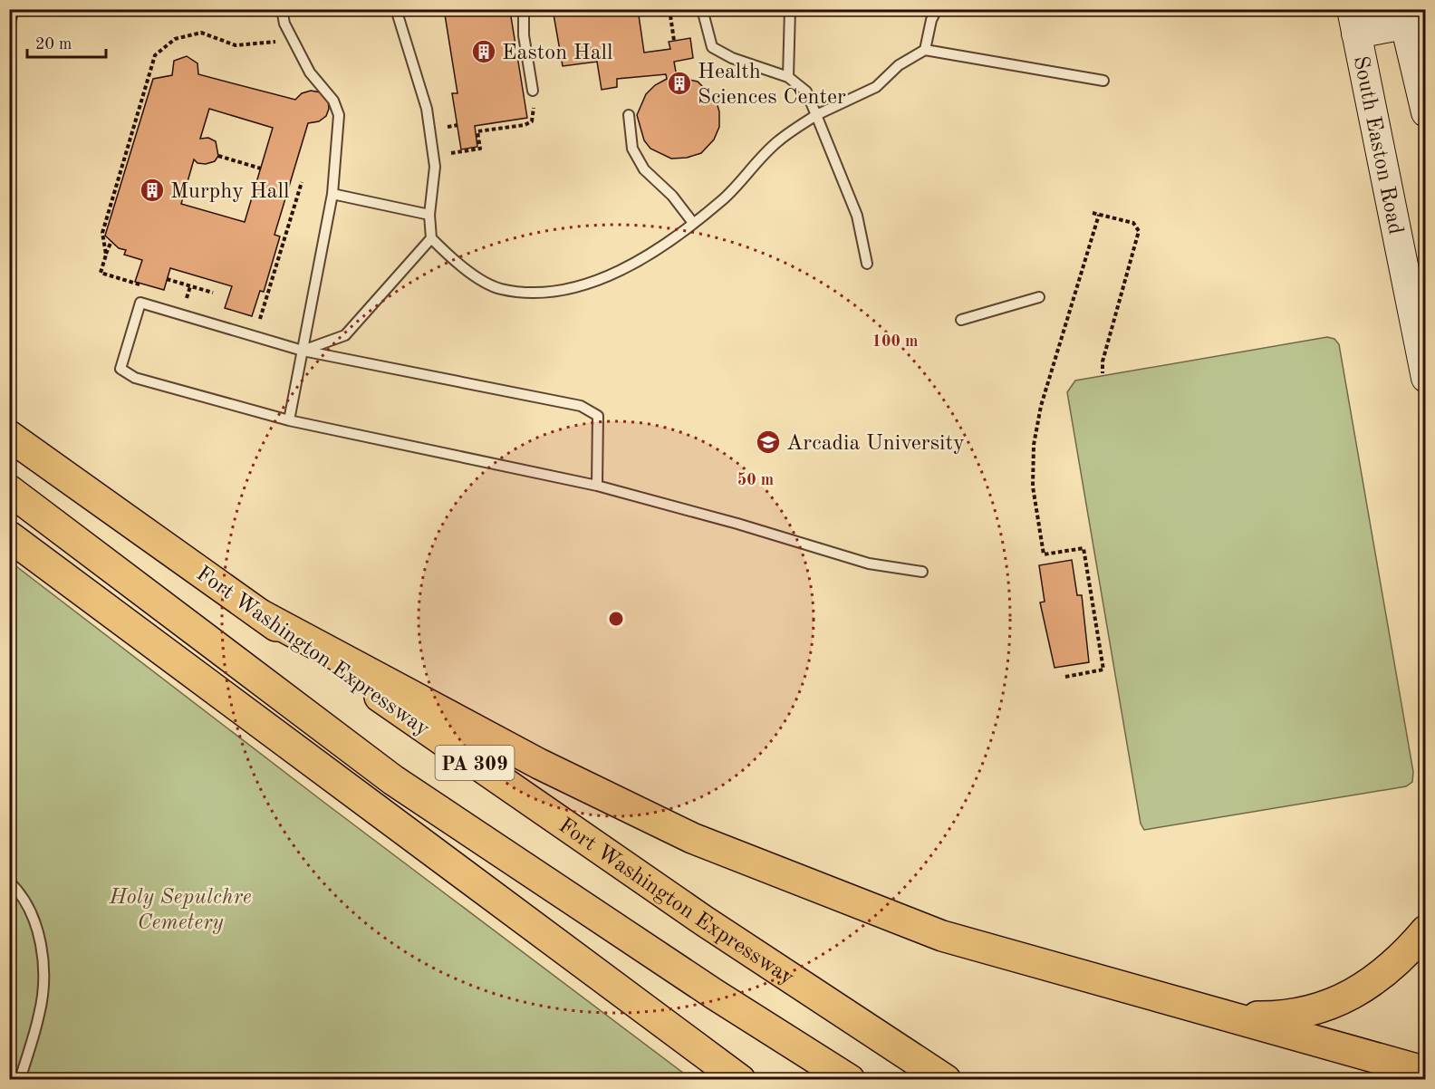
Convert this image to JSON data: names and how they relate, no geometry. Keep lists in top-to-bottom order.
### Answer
{
  "streets": {
    "highway": ["Fort Washington Expressway", "PA 309"],
    "main road": ["South Easton Road"]
  },
  "parks": ["Holy Sepulchre Cemetery"],
  "places": {
    "building": ["Easton Hall", "Health Sciences Center", "Murphy Hall"],
    "school or university": ["Arcadia University"]
  },
  "scale_bar": "20 m",
  "rings": ["100 m", "50 m"]
}
